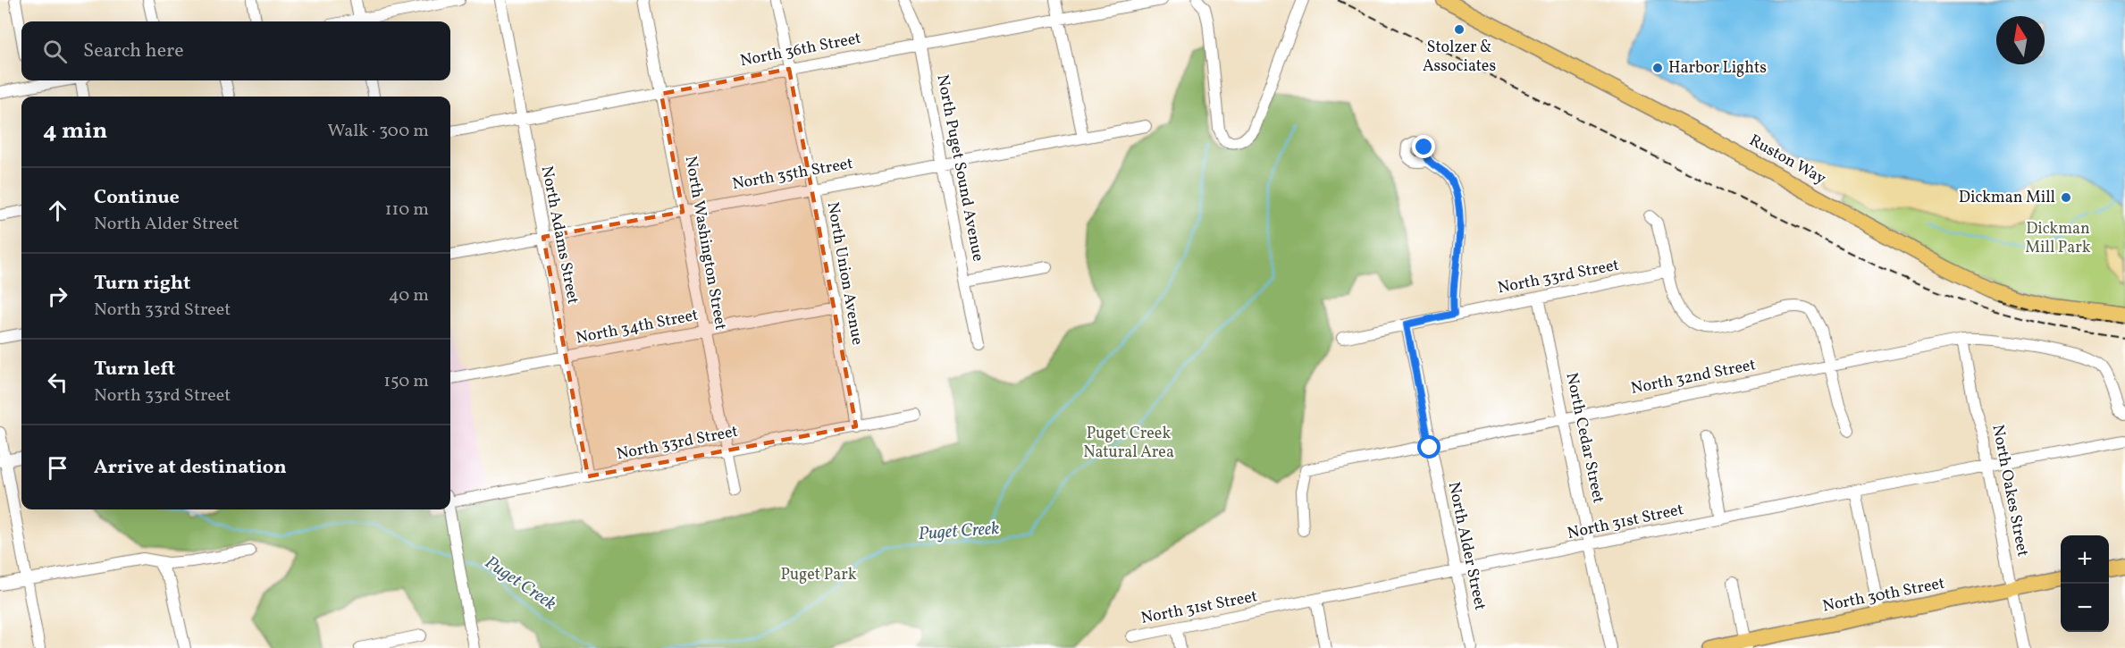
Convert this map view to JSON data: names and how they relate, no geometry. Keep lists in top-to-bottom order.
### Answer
{
  "streets": {
    "main road": ["Ruston Way", "North 30th Street"],
    "street": [
      "North 36th Street",
      "North Puget Sound Avenue",
      "North 35th Street",
      "North Adams Street",
      "North Washington Street",
      "North Union Avenue",
      "North 33rd Street",
      "North 34th Street",
      "North 32nd Street",
      "North Cedar Street",
      "North Oakes Street",
      "North 31st Street",
      "North Alder Street"
    ]
  },
  "crossings": [
    ["North 36th Street", "North Puget Sound Avenue"],
    ["North 36th Street", "North Adams Street"],
    ["North 36th Street", "North Washington Street"],
    ["North 36th Street", "North Union Avenue"],
    ["North Puget Sound Avenue", "North 35th Street"],
    ["North 35th Street", "North Adams Street"],
    ["North 35th Street", "North Washington Street"],
    ["North 35th Street", "North Union Avenue"],
    ["North Adams Street", "North 33rd Street"],
    ["North Adams Street", "North 34th Street"],
    ["North Washington Street", "North 33rd Street"],
    ["North Washington Street", "North 34th Street"],
    ["North Union Avenue", "North 33rd Street"],
    ["North Union Avenue", "North 34th Street"],
    ["North 33rd Street", "North Cedar Street"],
    ["North 33rd Street", "North Alder Street"],
    ["North 32nd Street", "North Cedar Street"],
    ["North 32nd Street", "North Oakes Street"],
    ["North 32nd Street", "North Alder Street"],
    ["North Cedar Street", "North 31st Street"],
    ["North Oakes Street", "North 31st Street"],
    ["North Oakes Street", "North 30th Street"],
    ["North 31st Street", "North Alder Street"]
  ],
  "water": ["Puget Creek"],
  "parks": ["Dickman Mill Park", "Puget Creek Natural Area", "Puget Park"],
  "places": ["Stolzer & Associates", "Harbor Lights", "Dickman Mill"],
  "north": "top",
  "page": {
    "search": "Search here",
    "heading": ["4 min", "Walk · 300 m"],
    "list": [
      ["Continue", "North Alder Street", "110 m"],
      ["Turn right", "North 33rd Street", "40 m"],
      ["Turn left", "North 33rd Street", "150 m"],
      "Arrive at destination"
    ],
    "map_buttons": ["+", "−"]
  }
}
